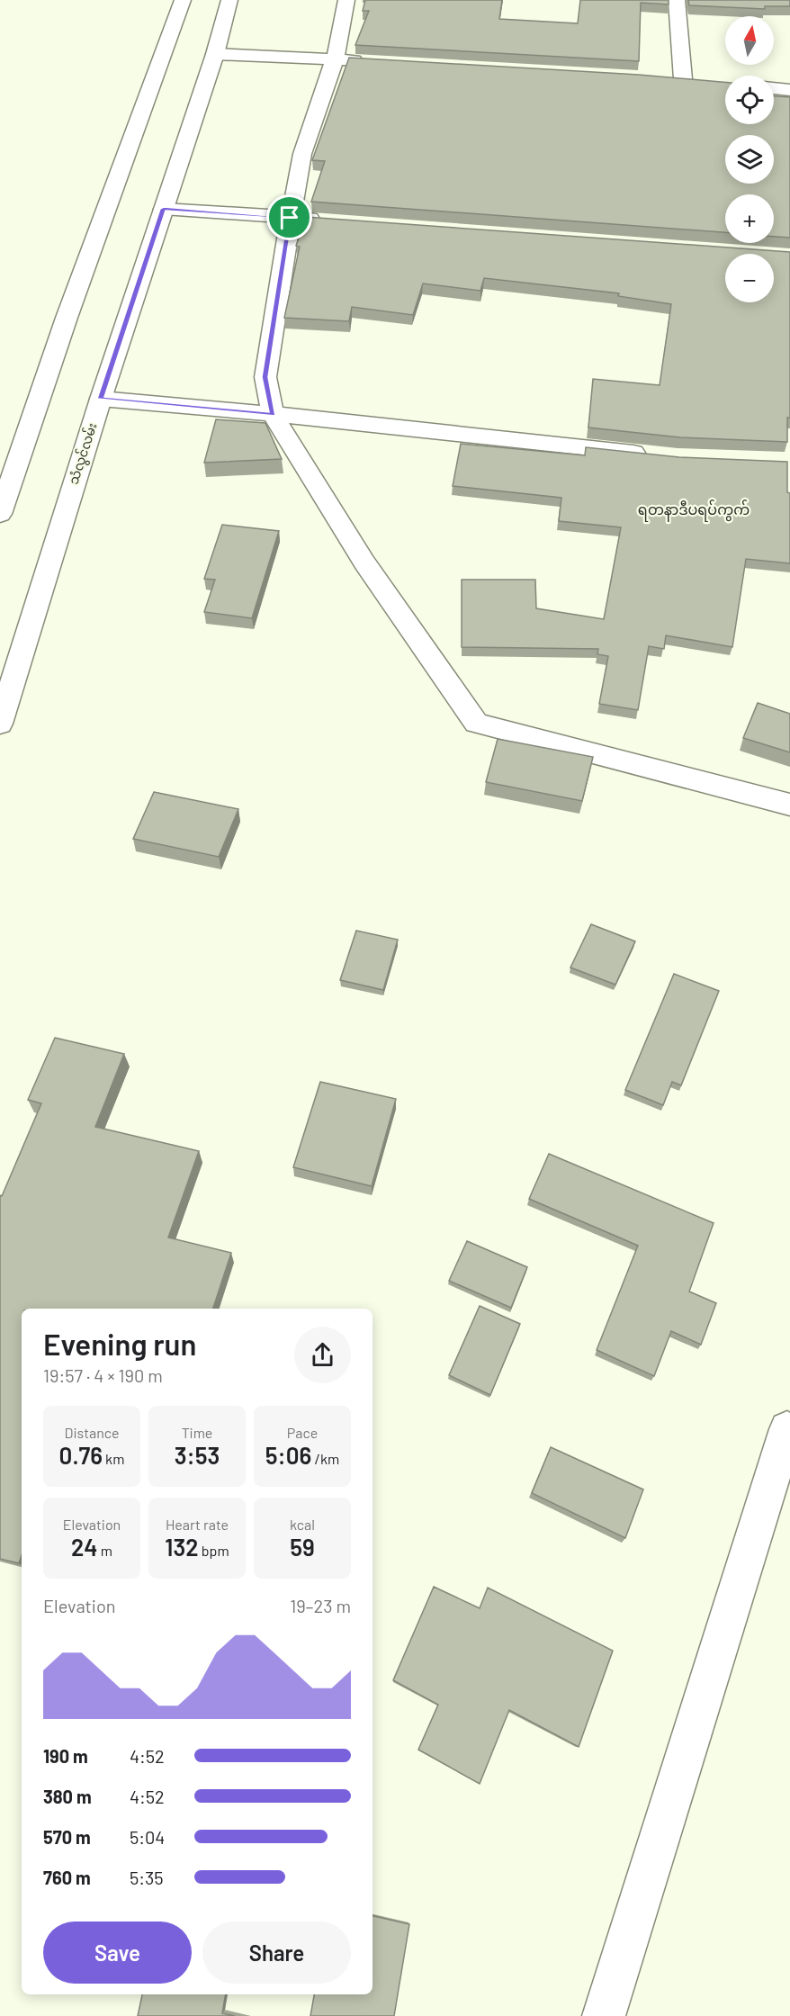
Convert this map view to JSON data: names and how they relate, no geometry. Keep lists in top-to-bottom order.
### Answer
{
  "streets": {
    "street": ["သံလွင်လမ်း"]
  },
  "districts": ["ရတနာဒီပရပ်ကွက်"],
  "north": "top",
  "page": {
    "map_buttons": ["+", "−"],
    "heading": ["Evening run", "19:57 · 4 × 190 m"],
    "stats": [
      ["Distance", "0.76 km"],
      ["Time", "3:53"],
      ["Pace", "5:06 /km"],
      ["Elevation", "24 m"],
      ["Heart rate", "132 bpm"],
      ["kcal", "59"]
    ],
    "chart": ["Elevation", "19–23 m"],
    "list": [
      {
        "name": "190 m",
        "note": "4:52"
      },
      {
        "name": "380 m",
        "note": "4:52"
      },
      {
        "name": "570 m",
        "note": "5:04"
      },
      {
        "name": "760 m",
        "note": "5:35"
      }
    ],
    "buttons": ["Save", "Share"]
  }
}
